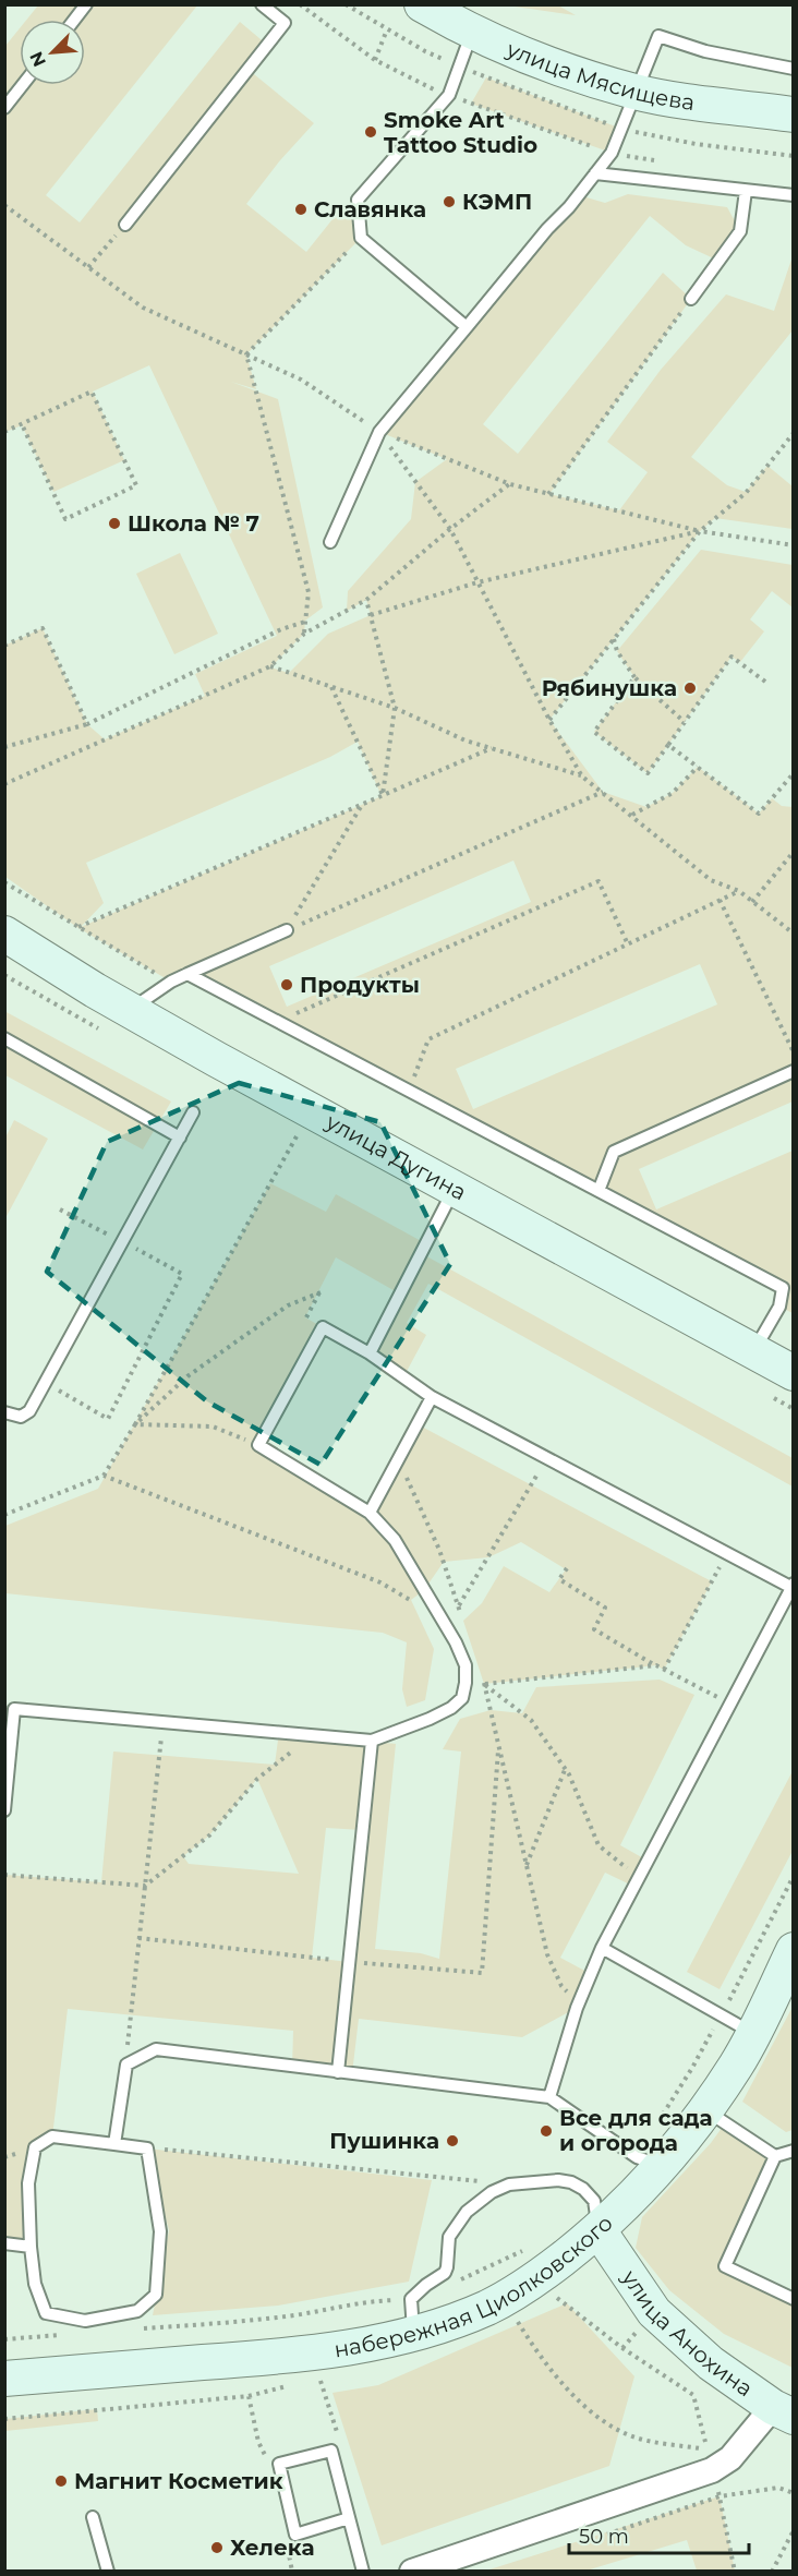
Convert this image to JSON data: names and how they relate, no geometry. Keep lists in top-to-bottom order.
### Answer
{
  "streets": {
    "main road": [
      "улица Мясищева",
      "улица Дугина",
      "набережная Циолковского",
      "улица Анохина"
    ]
  },
  "crossings": [
    ["набережная Циолковского", "улица Анохина"]
  ],
  "places": [
    "Smoke Art Tattoo Studio",
    "КЭМП",
    "Славянка",
    "Школа № 7",
    "Рябинушка",
    "Продукты",
    "Все для сада и огорода",
    "Пушинка",
    "Магнит Косметик",
    "Хелека"
  ],
  "scale_bar": "50 m",
  "north": "bottom left"
}
